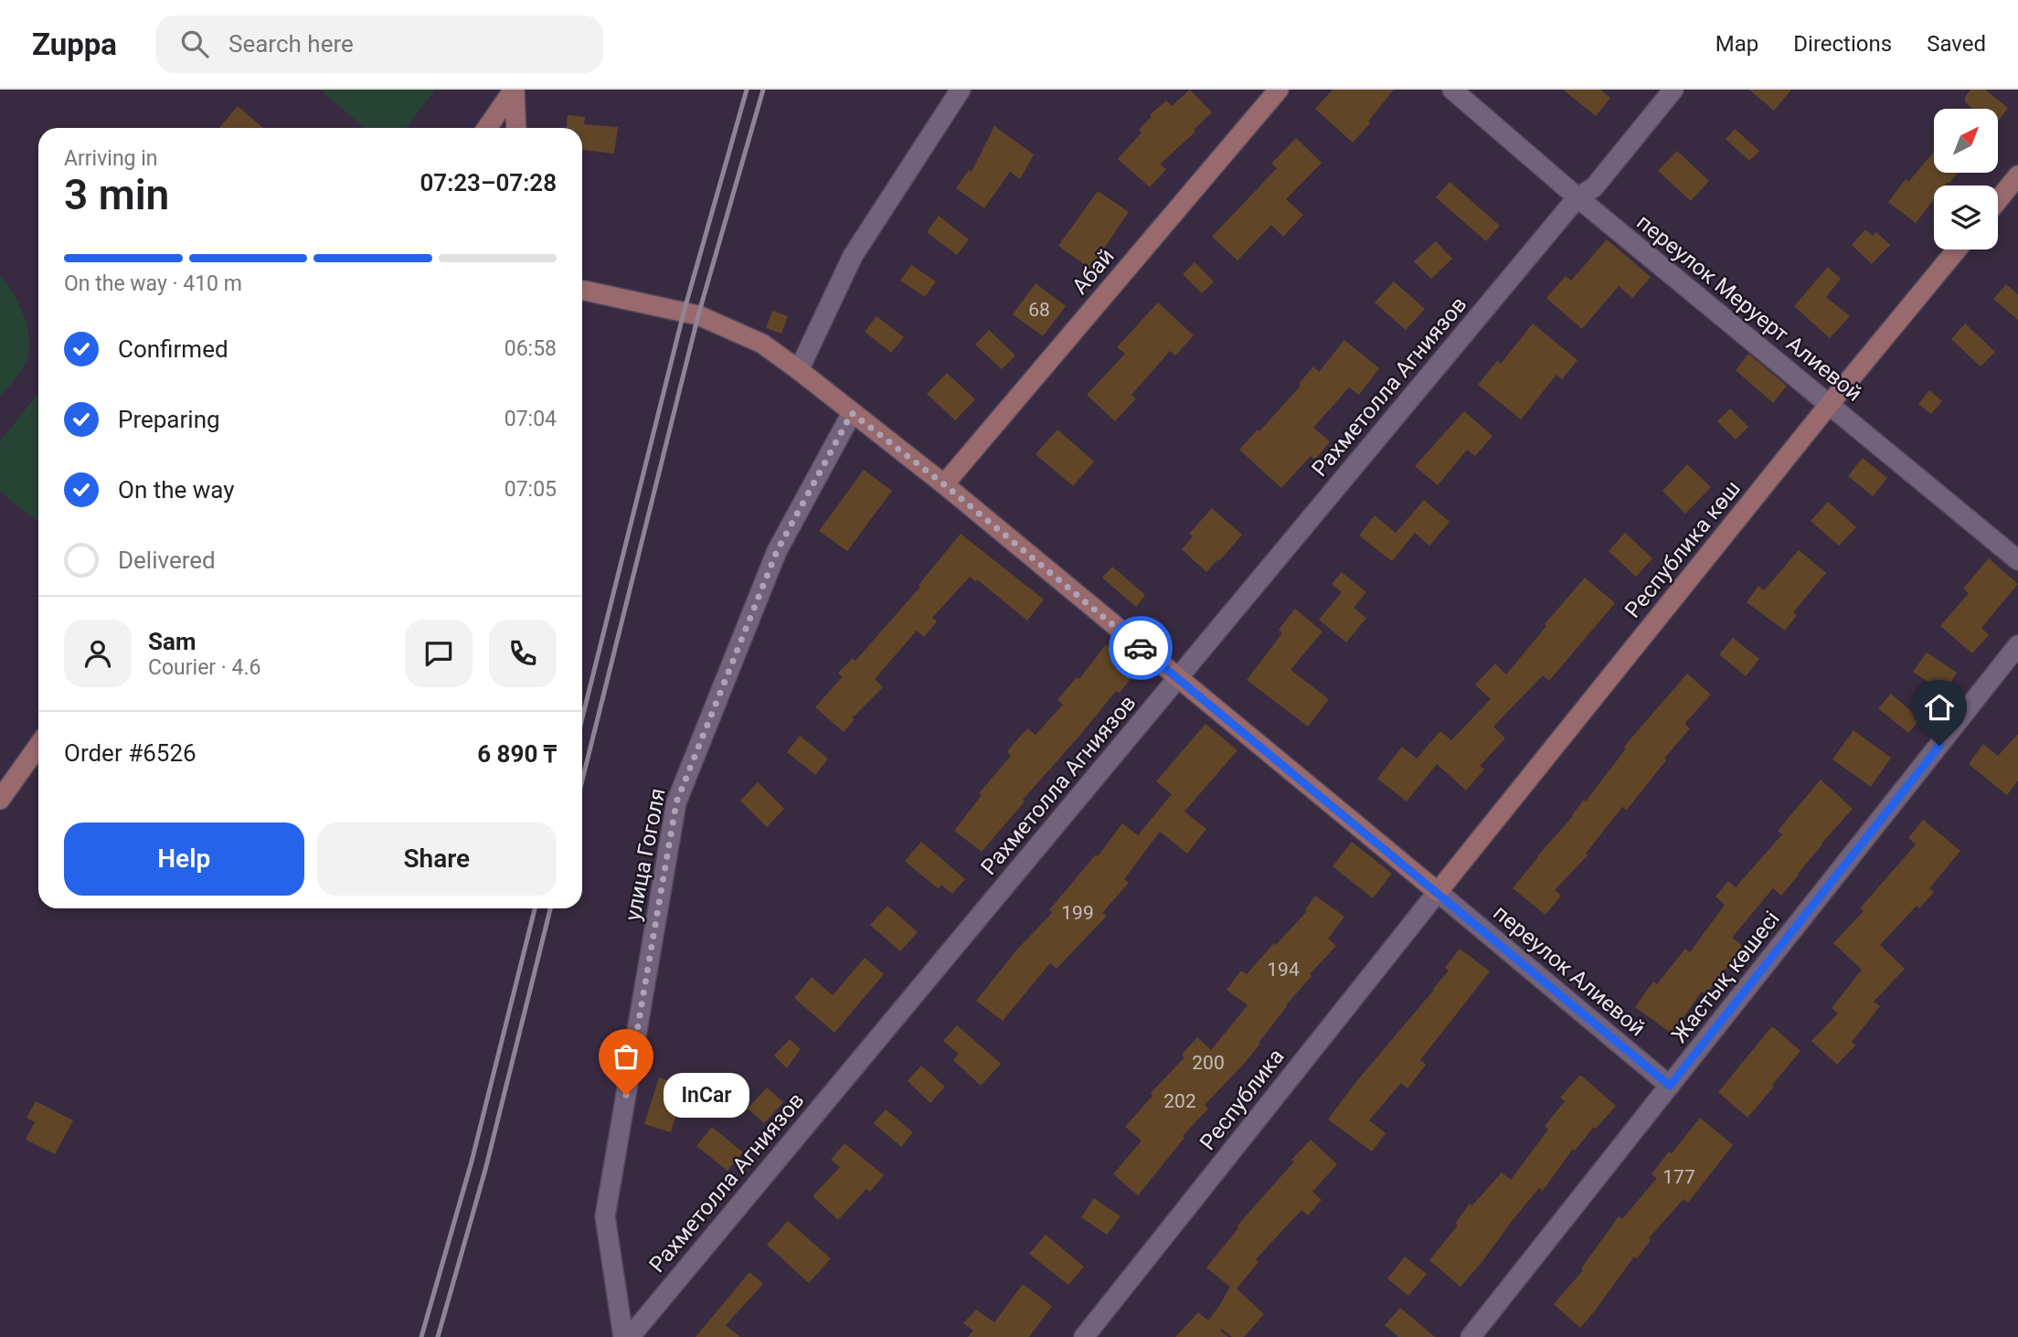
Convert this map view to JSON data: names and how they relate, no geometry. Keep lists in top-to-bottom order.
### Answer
{
  "streets": {
    "main road": ["Абай", "Республика көш"],
    "street": [
      "переулок Меруерт Алиевой",
      "Рахметолла Агниязов",
      "улица Гоголя",
      "переулок Алиевой",
      "Жастық көшесі",
      "Республика"
    ]
  },
  "crossings": [
    ["переулок Меруерт Алиевой", "Рахметолла Агниязов"],
    ["переулок Меруерт Алиевой", "Республика көш"],
    ["Республика көш", "переулок Алиевой"],
    ["Республика көш", "Республика"],
    ["переулок Алиевой", "Жастық көшесі"],
    ["переулок Алиевой", "Республика"]
  ],
  "places": ["InCar"],
  "house_numbers": [
    "68",
    "199",
    "194",
    "200",
    "202",
    "177"
  ],
  "north": "top right",
  "page": {
    "header": "Zuppa",
    "search": "Search here",
    "nav": ["Map", "Directions", "Saved"],
    "heading": ["3 min", "Arriving in", "07:23–07:28"],
    "panel": [
      "Sam",
      "Courier · 4.6",
      "Order #6526",
      "6 890 ₸"
    ],
    "bar": "On the way · 410 m",
    "list": [
      ["Confirmed", "06:58"],
      ["Preparing", "07:04"],
      ["On the way", "07:05"],
      "Delivered"
    ],
    "buttons": ["Help", "Share"],
    "bubble": "InCar"
  }
}
